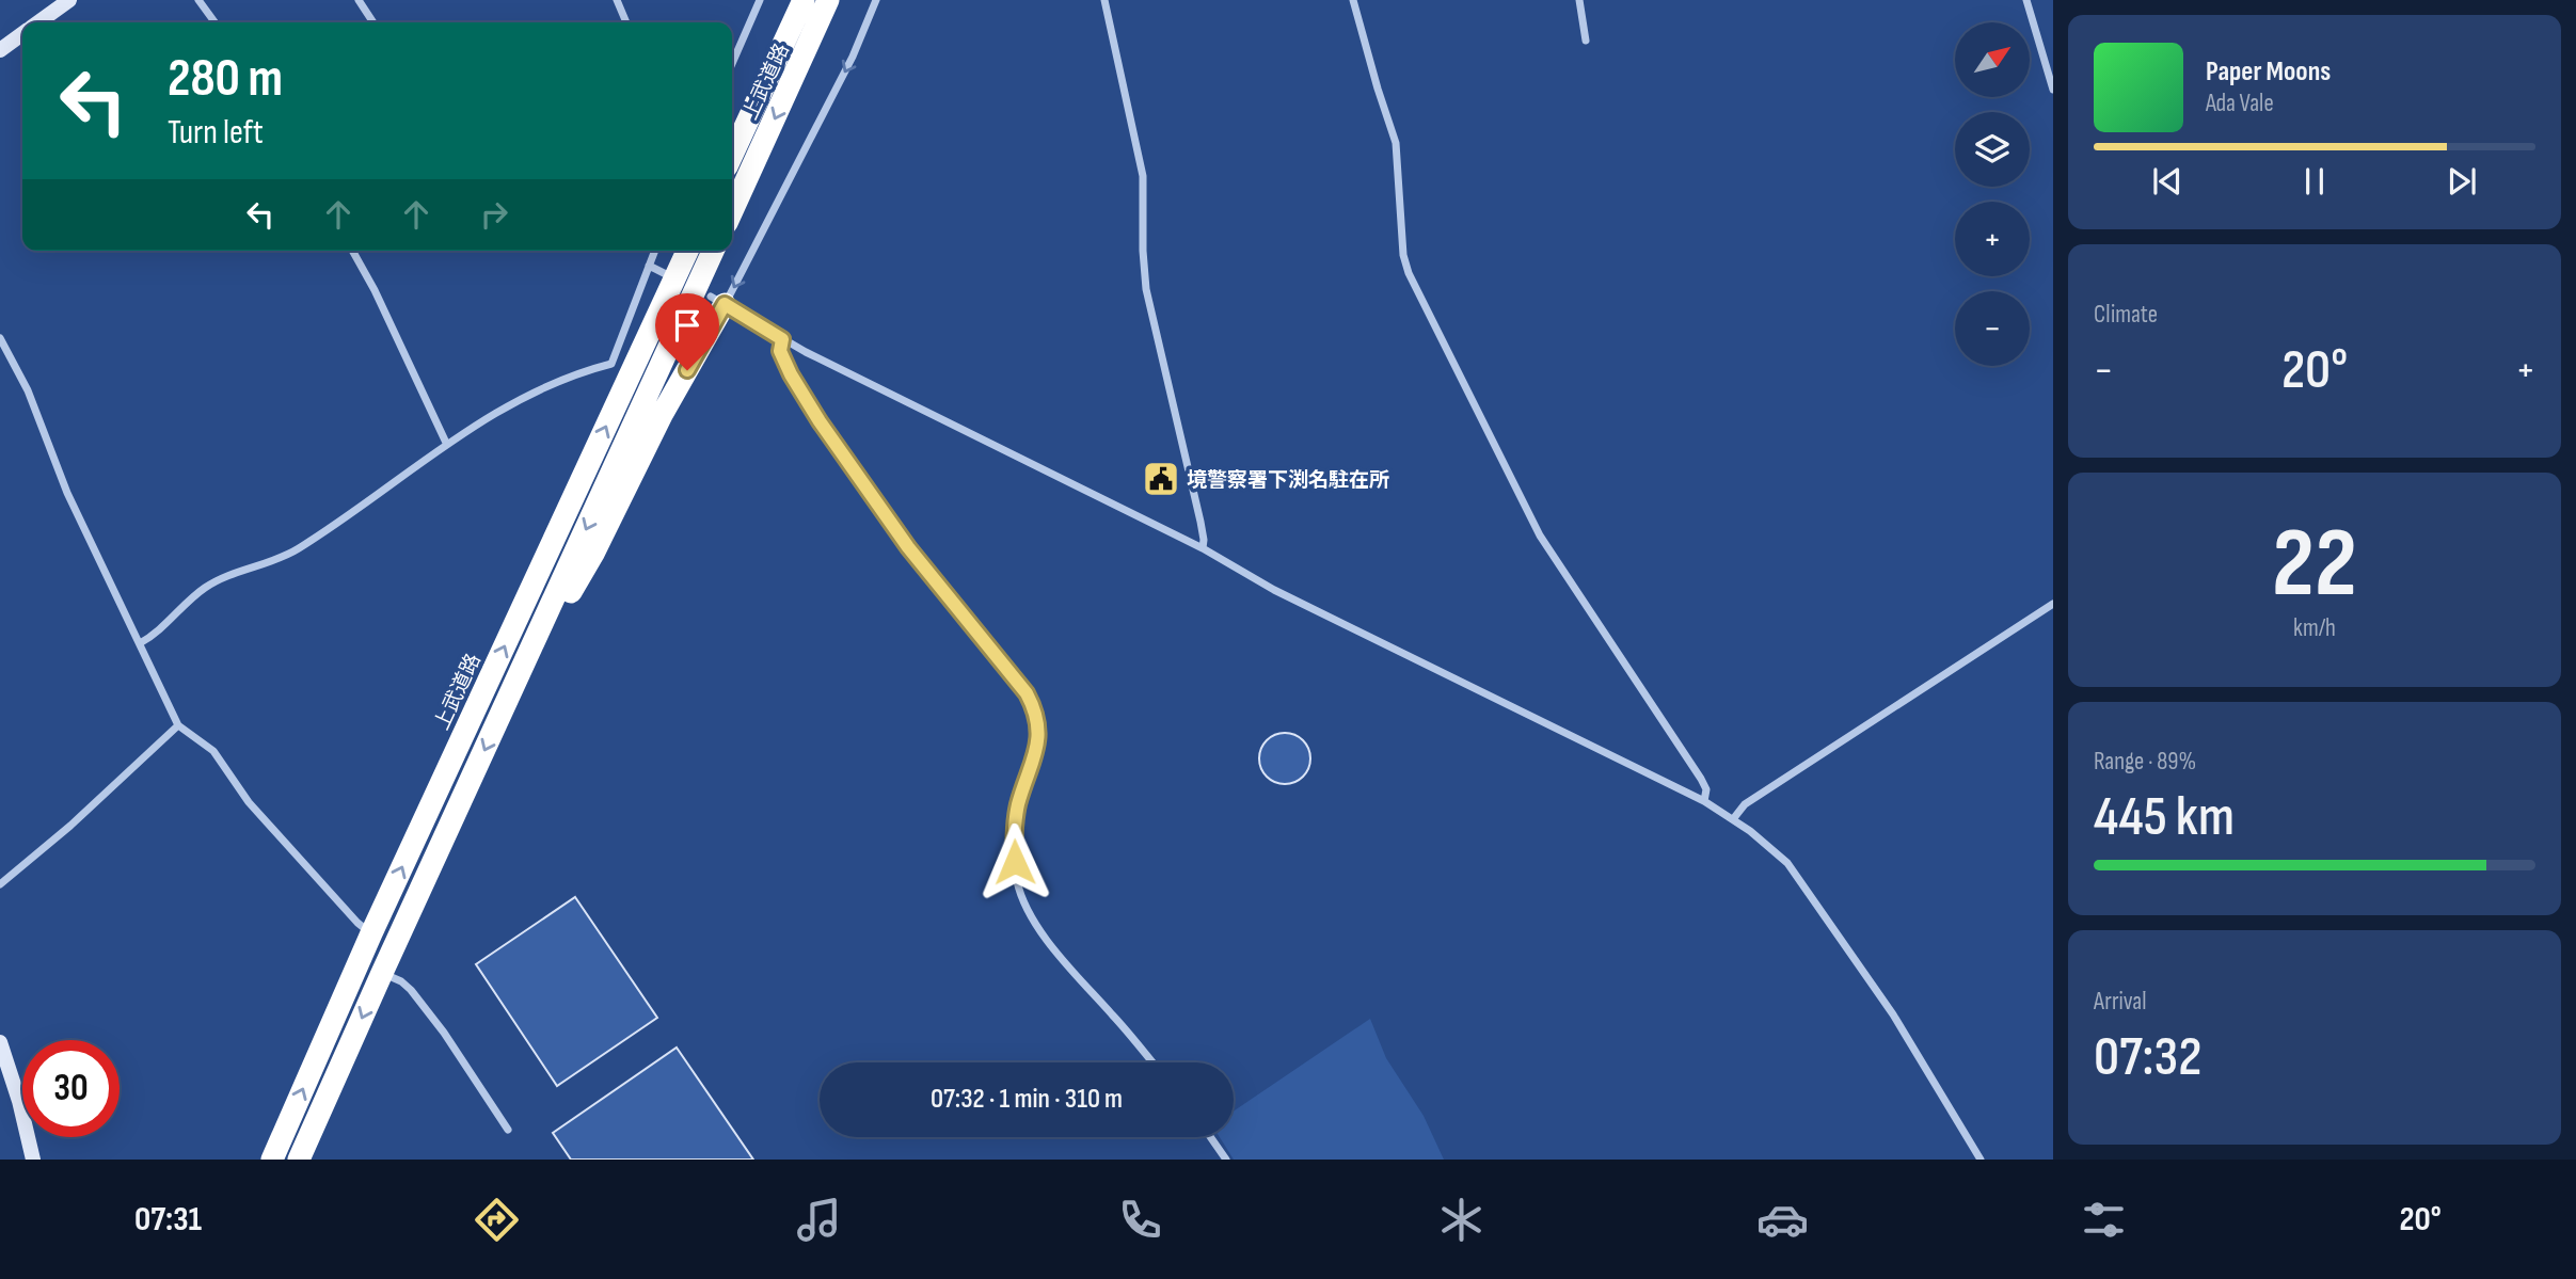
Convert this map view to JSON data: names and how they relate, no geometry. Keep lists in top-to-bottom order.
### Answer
{
  "streets": {
    "highway": ["上武道路"]
  },
  "places": {
    "public building": ["境警察署下渕名駐在所"]
  },
  "north": "top right",
  "page": {
    "map_buttons": ["+", "−"],
    "turn": ["280 m", "Turn left"],
    "song": ["Paper Moons", "Ada Vale"],
    "tile": [
      "Climate",
      ["22", "km/h"],
      ["Range · 89%", "445 km"],
      ["Arrival", "07:32"]
    ],
    "heat": ["−", "20°", "+"],
    "limit": "30",
    "trip": "07:32 · 1 min · 310 m",
    "tabs": ["07:31", "20°"]
  }
}
